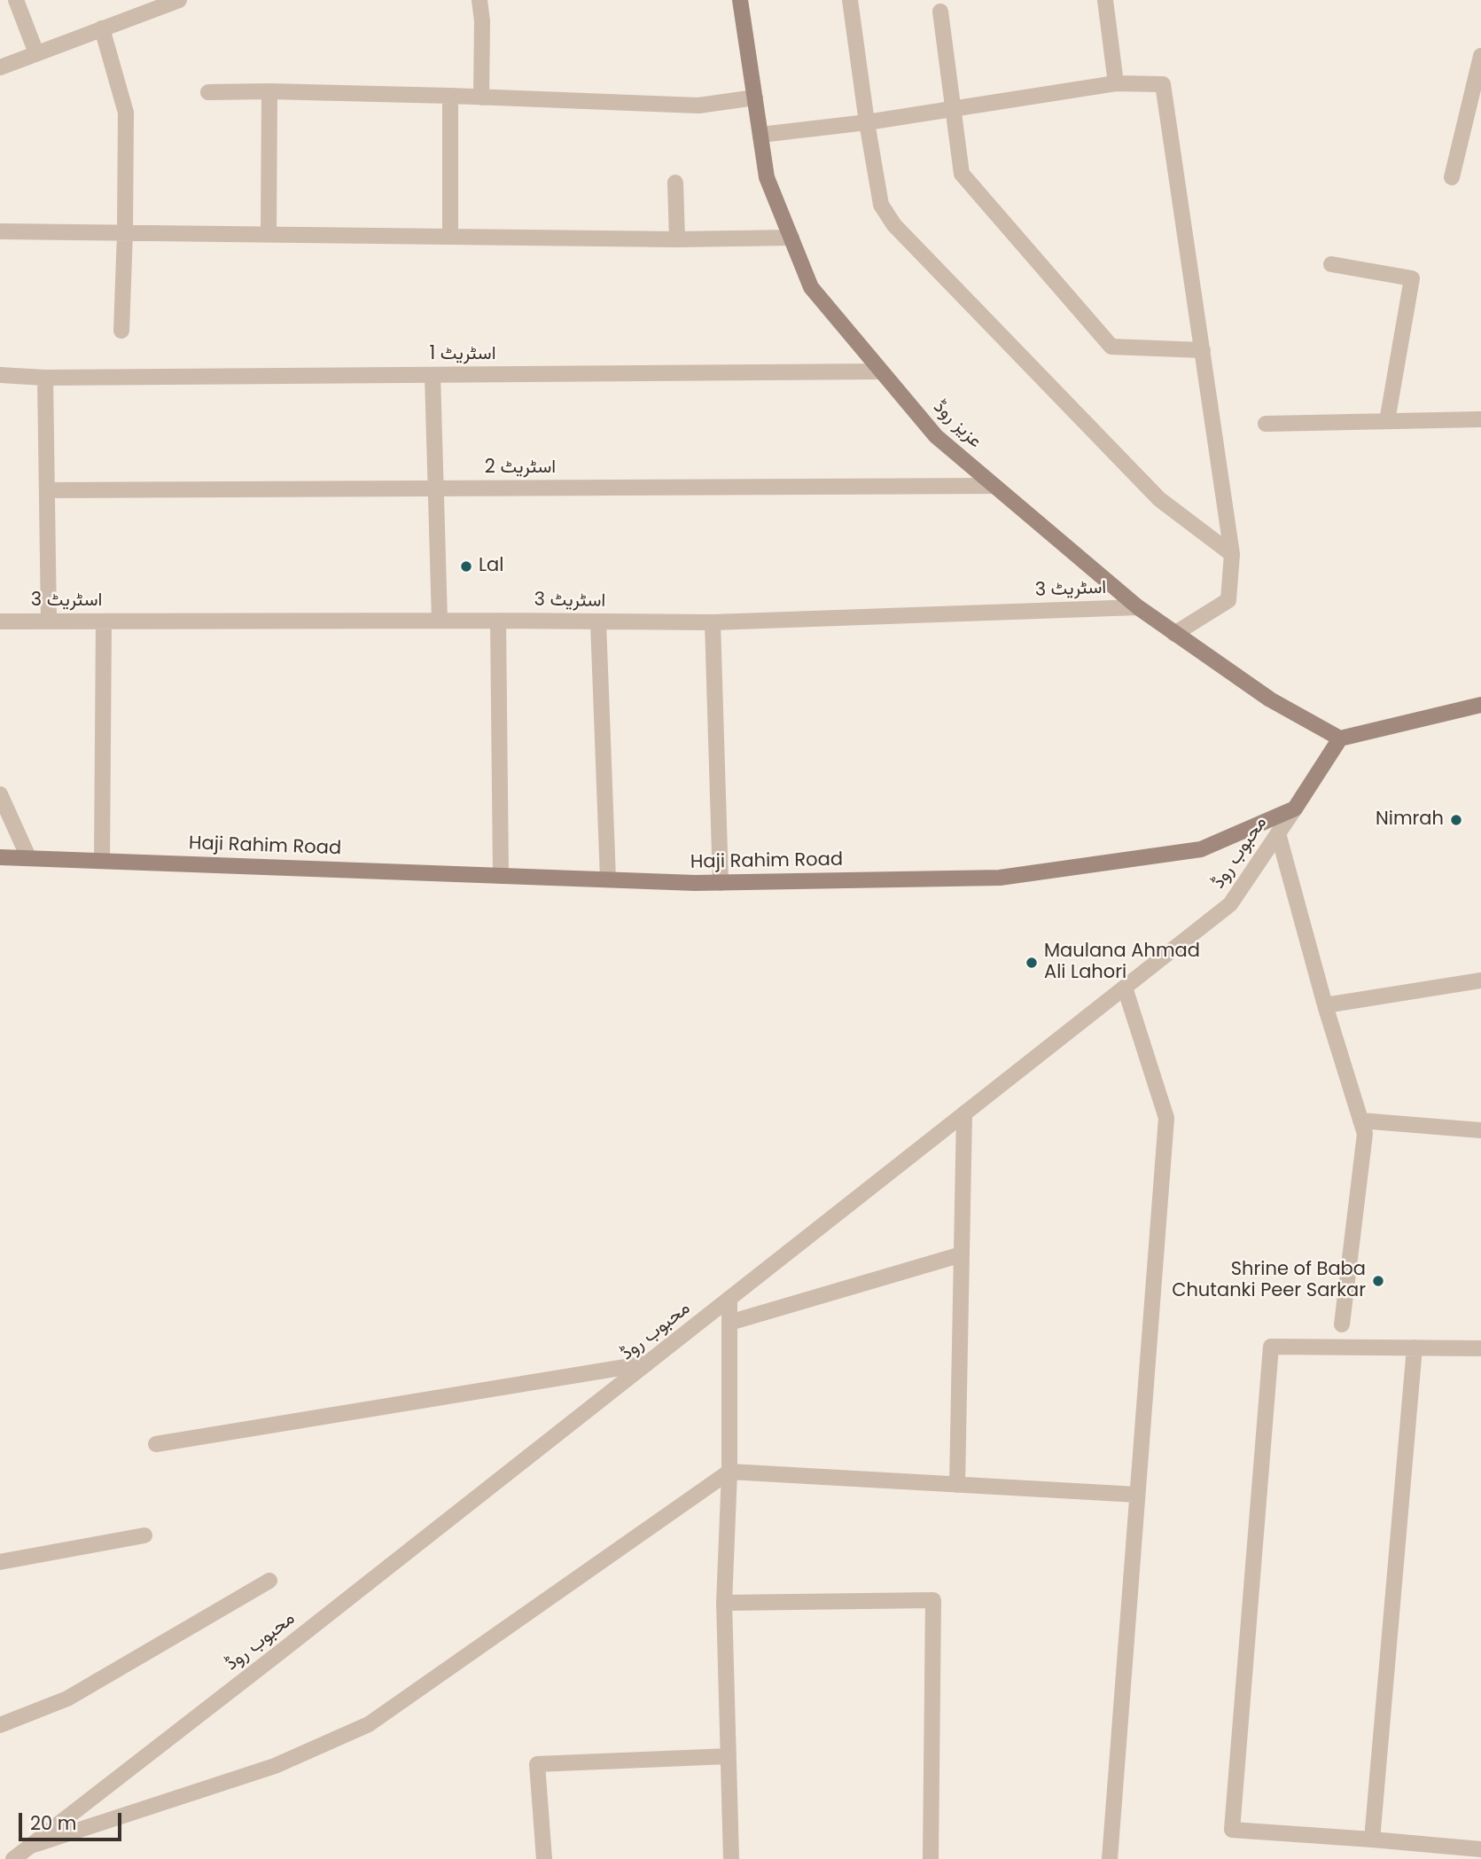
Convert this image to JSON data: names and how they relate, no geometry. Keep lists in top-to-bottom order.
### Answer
{
  "streets": {
    "main road": ["عزیز روڈ", "Haji Rahim Road"],
    "street": [
      "اسٹریٹ 1",
      "اسٹریٹ 2",
      "اسٹریٹ 3",
      "محبوب روڈ"
    ]
  },
  "crossings": [
    ["اسٹریٹ 1", "عزیز روڈ"],
    ["عزیز روڈ", "اسٹریٹ 2"],
    ["عزیز روڈ", "اسٹریٹ 3"],
    ["Haji Rahim Road", "محبوب روڈ"]
  ],
  "places": [
    "Lal",
    "Nimrah",
    "Maulana Ahmad Ali Lahori",
    "Shrine of Baba Chutanki Peer Sarkar"
  ],
  "scale_bar": "20 m"
}
